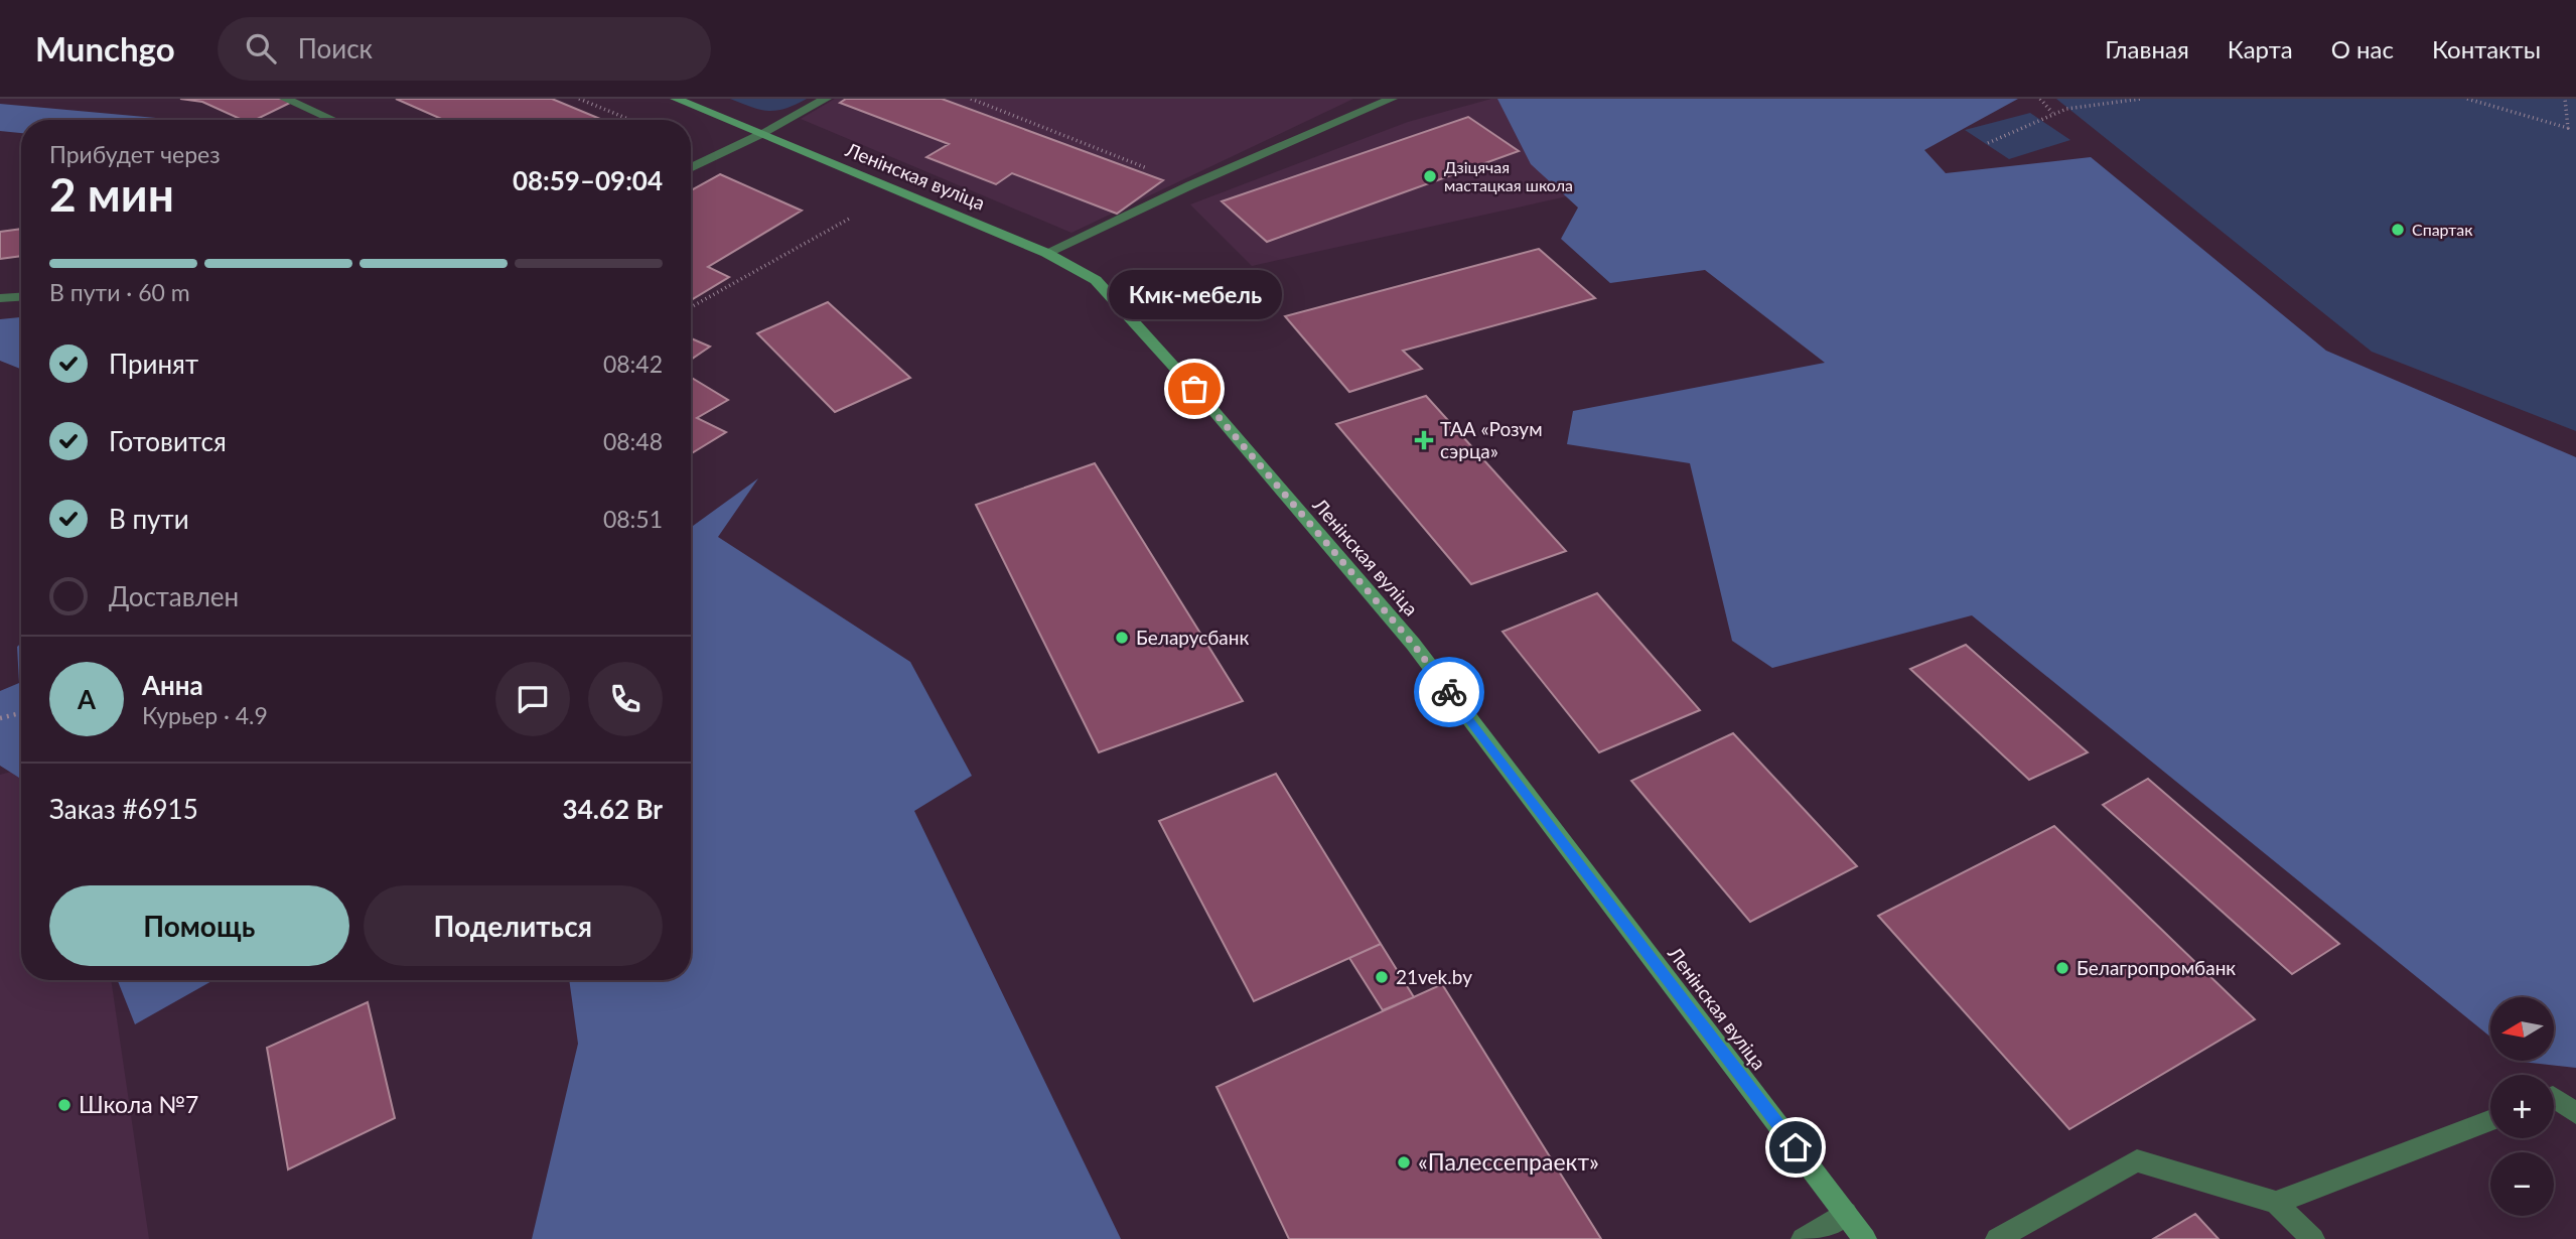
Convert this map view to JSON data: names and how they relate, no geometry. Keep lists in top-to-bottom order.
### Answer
{
  "streets": {
    "main road": ["Ленінская вуліца"]
  },
  "places": {
    "other": [
      "Дзіцячая мастацкая школа",
      "Спартак",
      "Кмк-мебель",
      "Беларусбанк",
      "Белагропромбанк",
      "21vek.by",
      "Школа №7",
      "«Палессепраект»"
    ],
    "health": ["ТАА «Розум сэрца»"]
  },
  "north": "left",
  "page": {
    "header": "Munchgo",
    "search": "Поиск",
    "nav": [
      "Главная",
      "Карта",
      "О нас",
      "Контакты"
    ],
    "heading": ["2 мин", "Прибудет через", "08:59–09:04"],
    "panel": [
      "Анна",
      "Курьер · 4.9",
      "Заказ #6915",
      "34.62 Br"
    ],
    "bar": "В пути · 60 m",
    "bubble": "Кмк-мебель",
    "list": [
      ["Принят", "08:42"],
      ["Готовится", "08:48"],
      ["В пути", "08:51"],
      "Доставлен"
    ],
    "round": "А",
    "buttons": ["Помощь", "Поделиться"],
    "map_buttons": ["+", "−"]
  }
}
